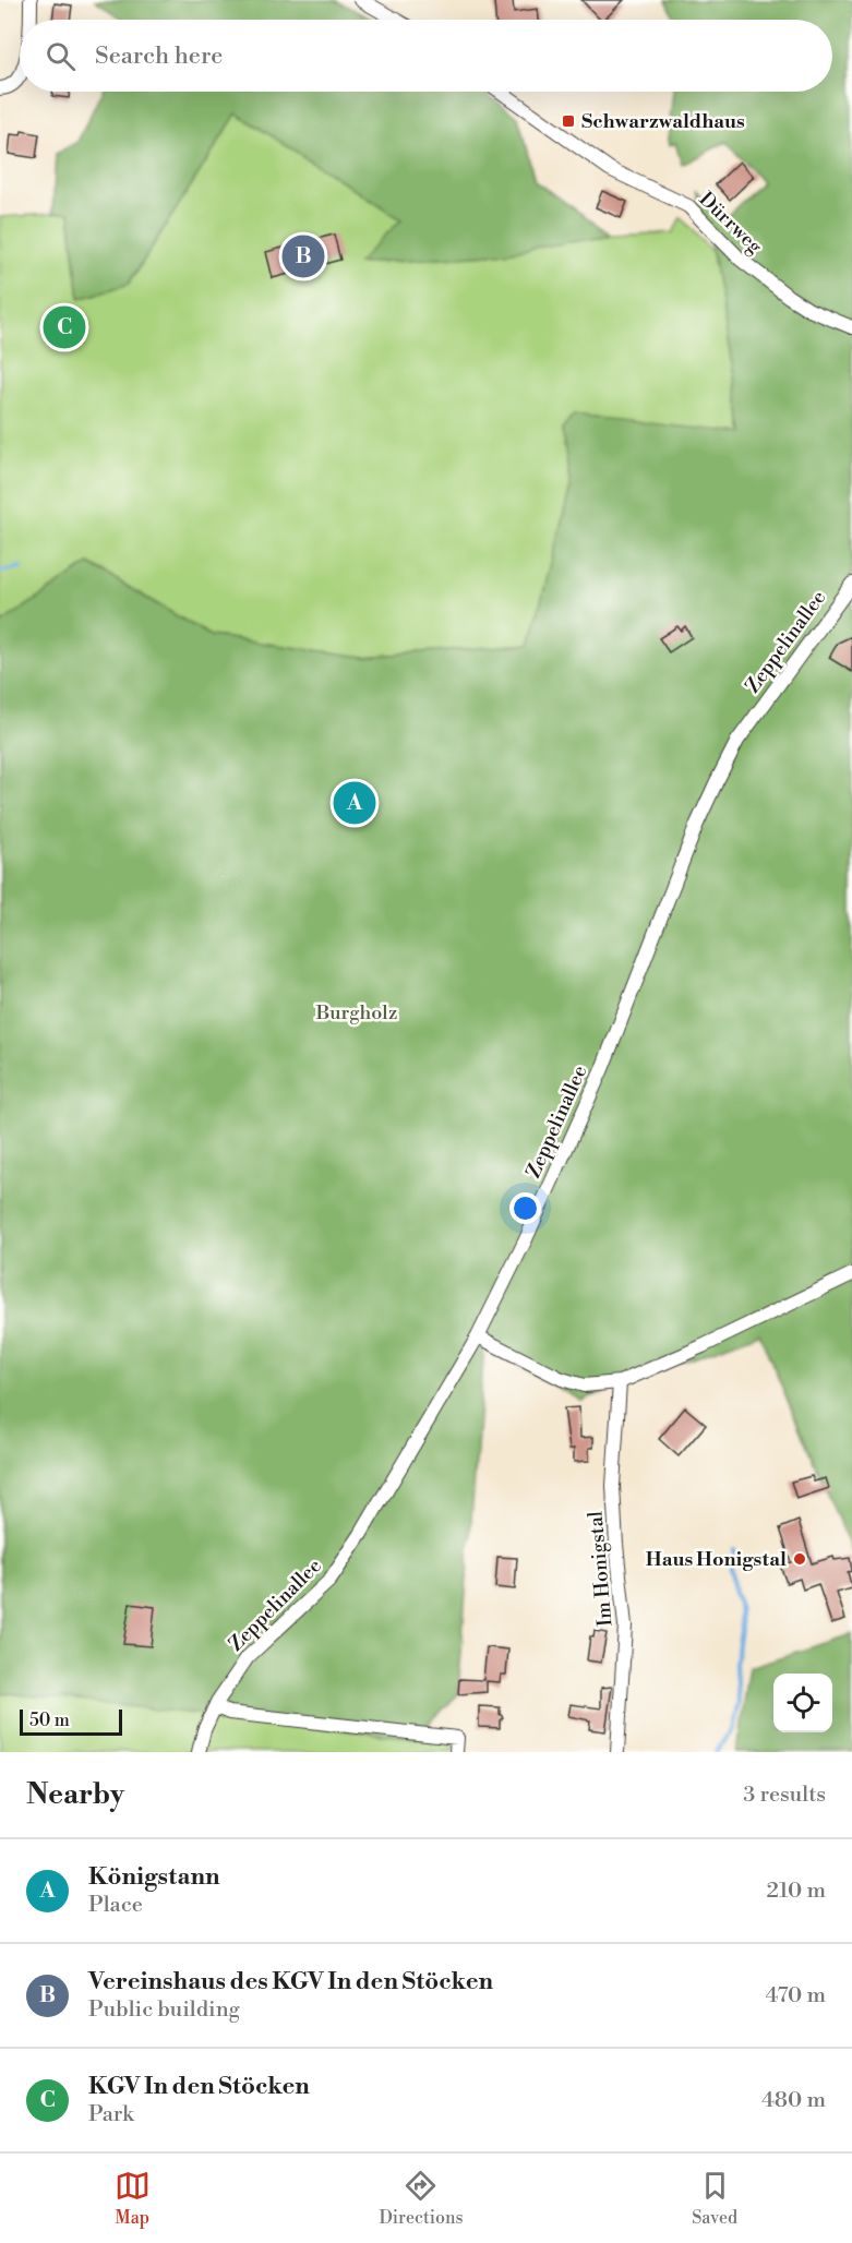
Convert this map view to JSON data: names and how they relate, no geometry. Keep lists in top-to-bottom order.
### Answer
{
  "streets": {
    "street": ["Dürrweg", "Zeppelinallee", "Im Honigstal"]
  },
  "parks": ["Burgholz"],
  "places": {
    "transit": ["Schwarzwaldhaus"],
    "other": ["Haus Honigstal"]
  },
  "scale_bar": "50 m",
  "page": {
    "search": "Search here",
    "pins": ["B", "C", "A"],
    "scale": "50 m",
    "heading": ["Nearby", "3 results"],
    "list": [
      {
        "mark": "A",
        "name": "Königstann",
        "note": "Place",
        "value": "210 m"
      },
      {
        "mark": "B",
        "name": "Vereinshaus des KGV In den Stöcken",
        "note": "Public building",
        "value": "470 m"
      },
      {
        "mark": "C",
        "name": "KGV In den Stöcken",
        "note": "Park",
        "value": "480 m"
      }
    ],
    "nav": ["Map", "Directions", "Saved"]
  }
}
